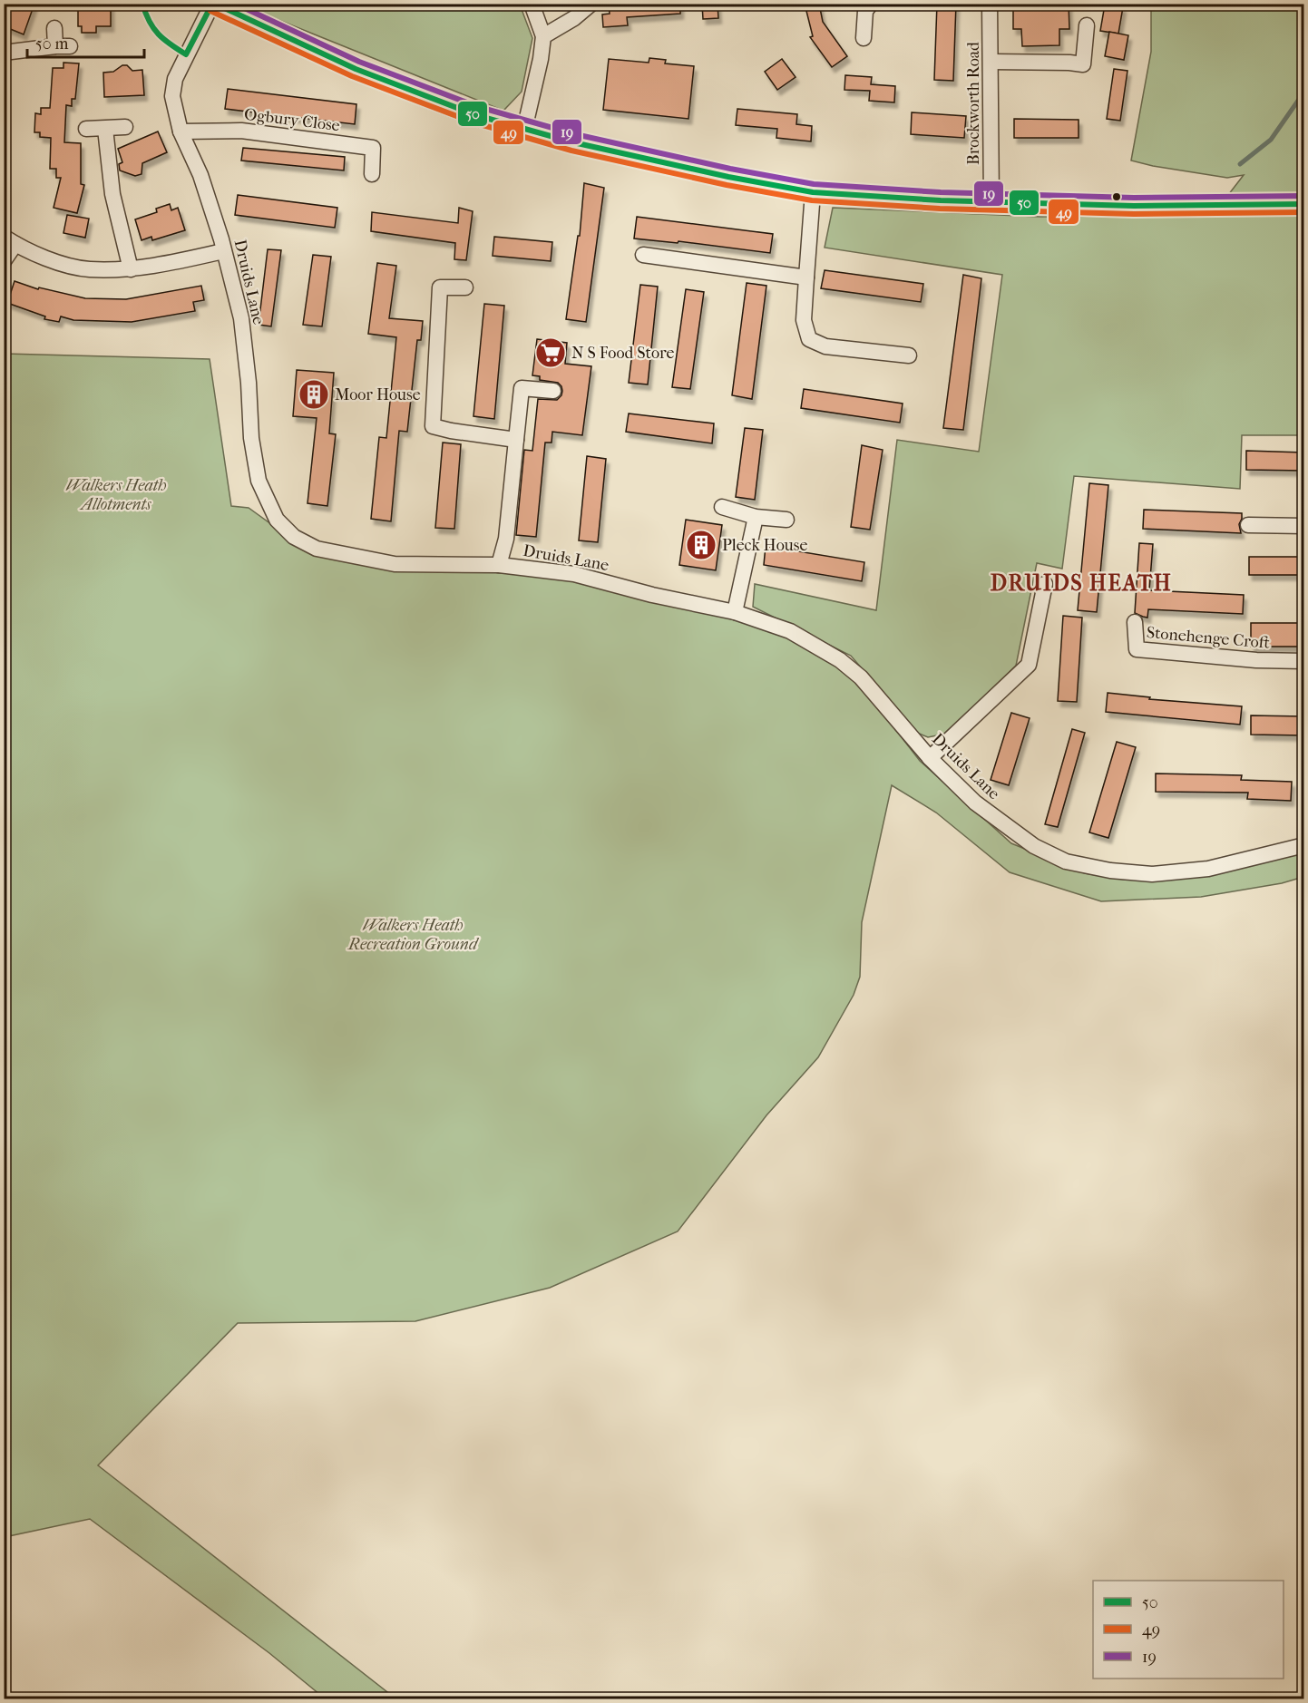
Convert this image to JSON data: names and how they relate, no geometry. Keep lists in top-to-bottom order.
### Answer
{
  "streets": {
    "street": [
      "Brockworth Road",
      "Ogbury Close",
      "Druids Lane",
      "Stonehenge Croft"
    ]
  },
  "crossings": [
    ["Ogbury Close", "Druids Lane"]
  ],
  "districts": ["DRUIDS HEATH"],
  "parks": ["Walkers Heath Allotments", "Walkers Heath Recreation Ground"],
  "places": {
    "supermarket": ["N S Food Store"],
    "building": ["Moor House", "Pleck House"]
  },
  "lines": ["transit line 50", "transit line 19", "transit line 49"],
  "legend": ["50", "49", "19"],
  "scale_bar": "50 m"
}
